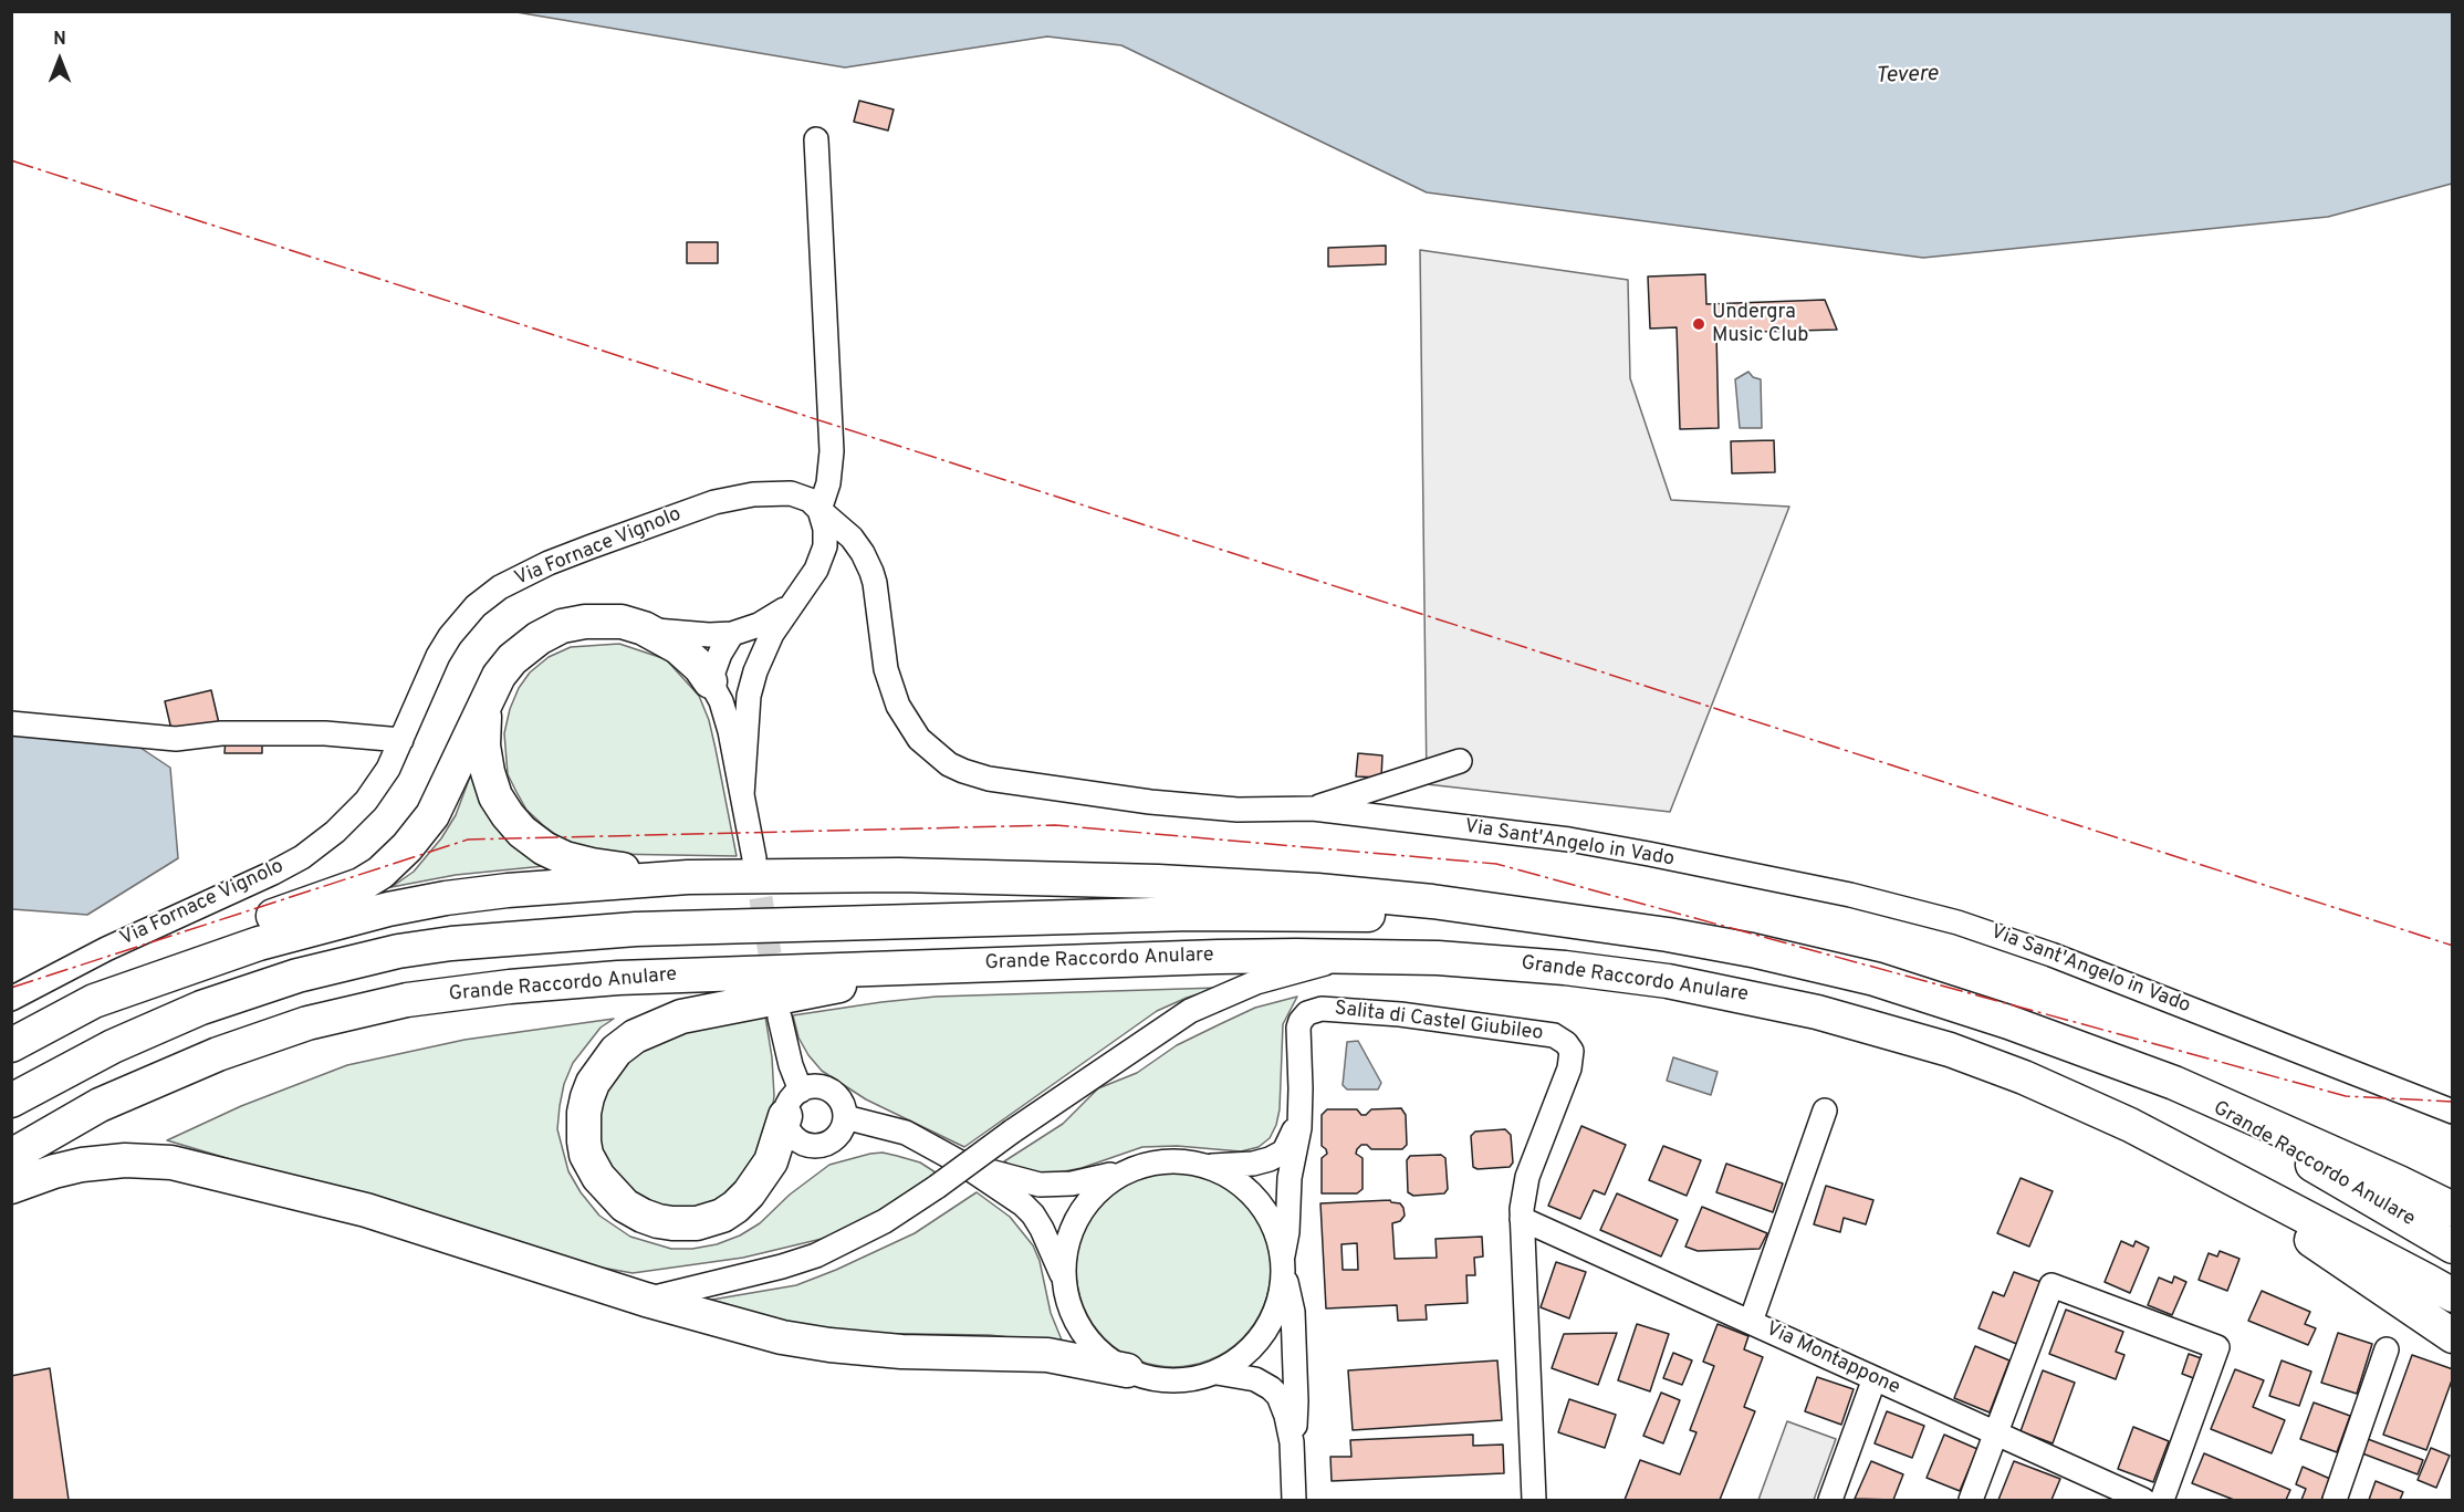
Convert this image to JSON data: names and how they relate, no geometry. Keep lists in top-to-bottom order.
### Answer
{
  "streets": {
    "highway": ["Grande Raccordo Anulare"],
    "street": [
      "Via Fornace Vignolo",
      "Via Sant'Angelo in Vado",
      "Salita di Castel Giubileo",
      "Via Montappone"
    ]
  },
  "crossings": [
    ["Via Fornace Vignolo", "Via Sant'Angelo in Vado"],
    ["Salita di Castel Giubileo", "Via Montappone"]
  ],
  "water": ["Tevere"],
  "places": ["Undergra Music Club"],
  "north": "top"
}
